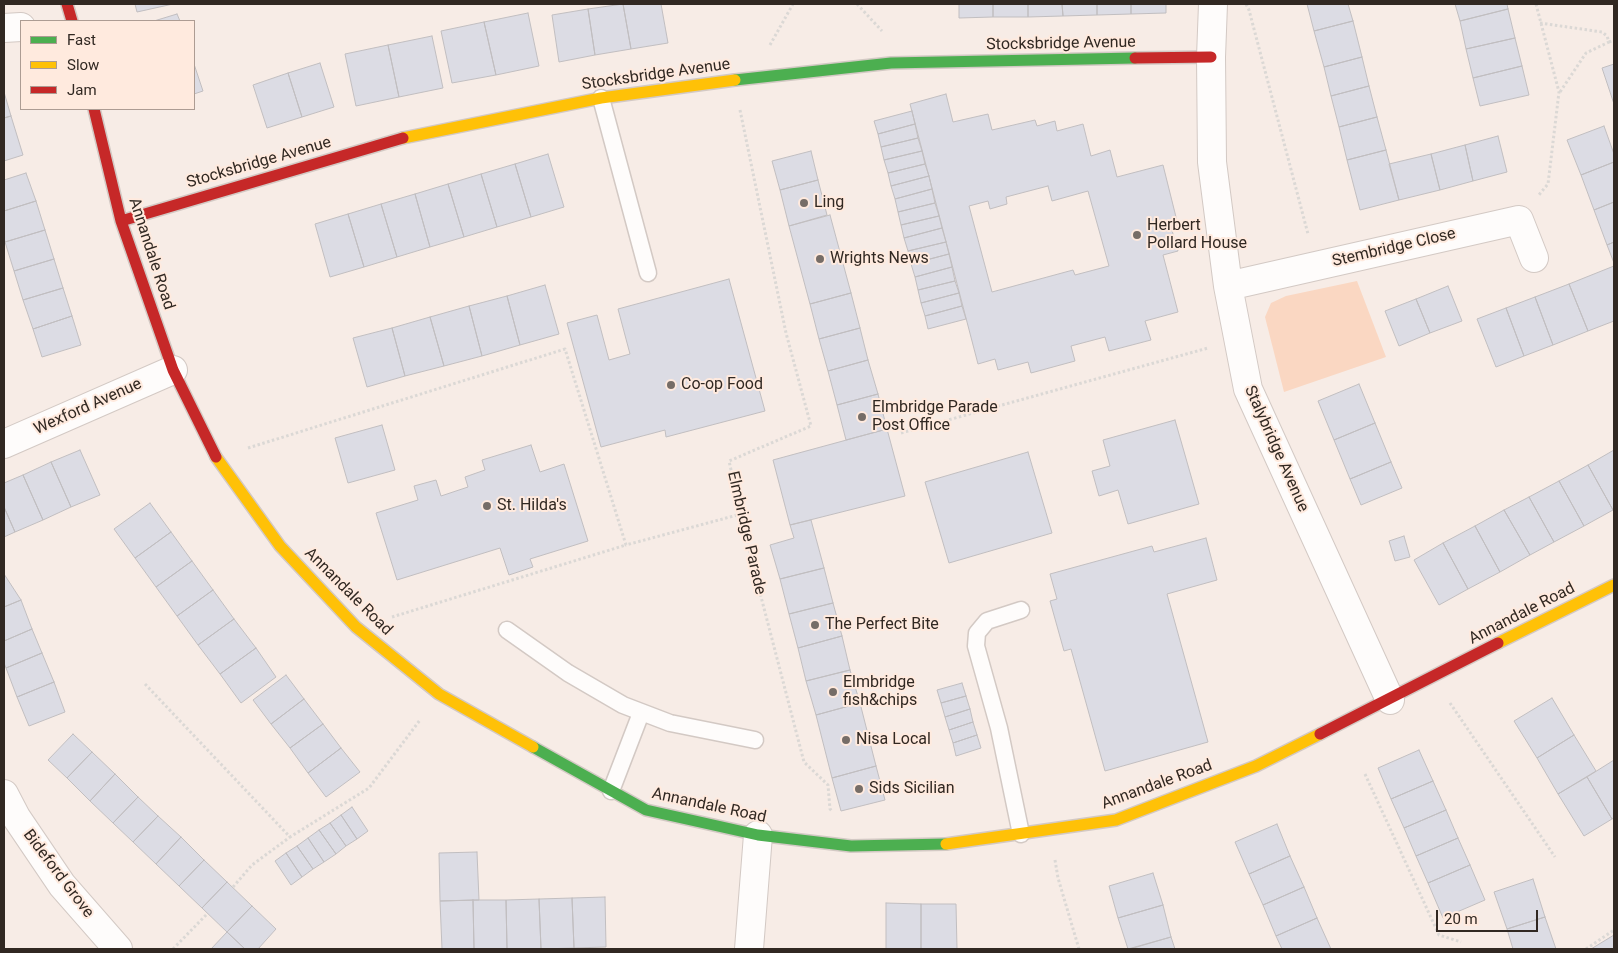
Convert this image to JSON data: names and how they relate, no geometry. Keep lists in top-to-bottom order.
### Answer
{
  "streets": {
    "street": [
      "Stocksbridge Avenue",
      "Stembridge Close",
      "Annandale Road",
      "Wexford Avenue",
      "Stalybridge Avenue",
      "Bideford Grove"
    ],
    "path": ["Elmbridge Parade"]
  },
  "crossings": [
    ["Stocksbridge Avenue", "Annandale Road"],
    ["Stocksbridge Avenue", "Stalybridge Avenue"],
    ["Stocksbridge Avenue", "Elmbridge Parade"],
    ["Stembridge Close", "Stalybridge Avenue"],
    ["Annandale Road", "Wexford Avenue"],
    ["Annandale Road", "Stalybridge Avenue"],
    ["Annandale Road", "Elmbridge Parade"]
  ],
  "places": [
    "Ling",
    "Herbert Pollard House",
    "Wrights News",
    "Co-op Food",
    "Elmbridge Parade Post Office",
    "St. Hilda's",
    "The Perfect Bite",
    "Elmbridge fish&chips",
    "Nisa Local",
    "Sids Sicilian"
  ],
  "legend": ["Fast", "Slow", "Jam"],
  "scale_bar": "20 m"
}
